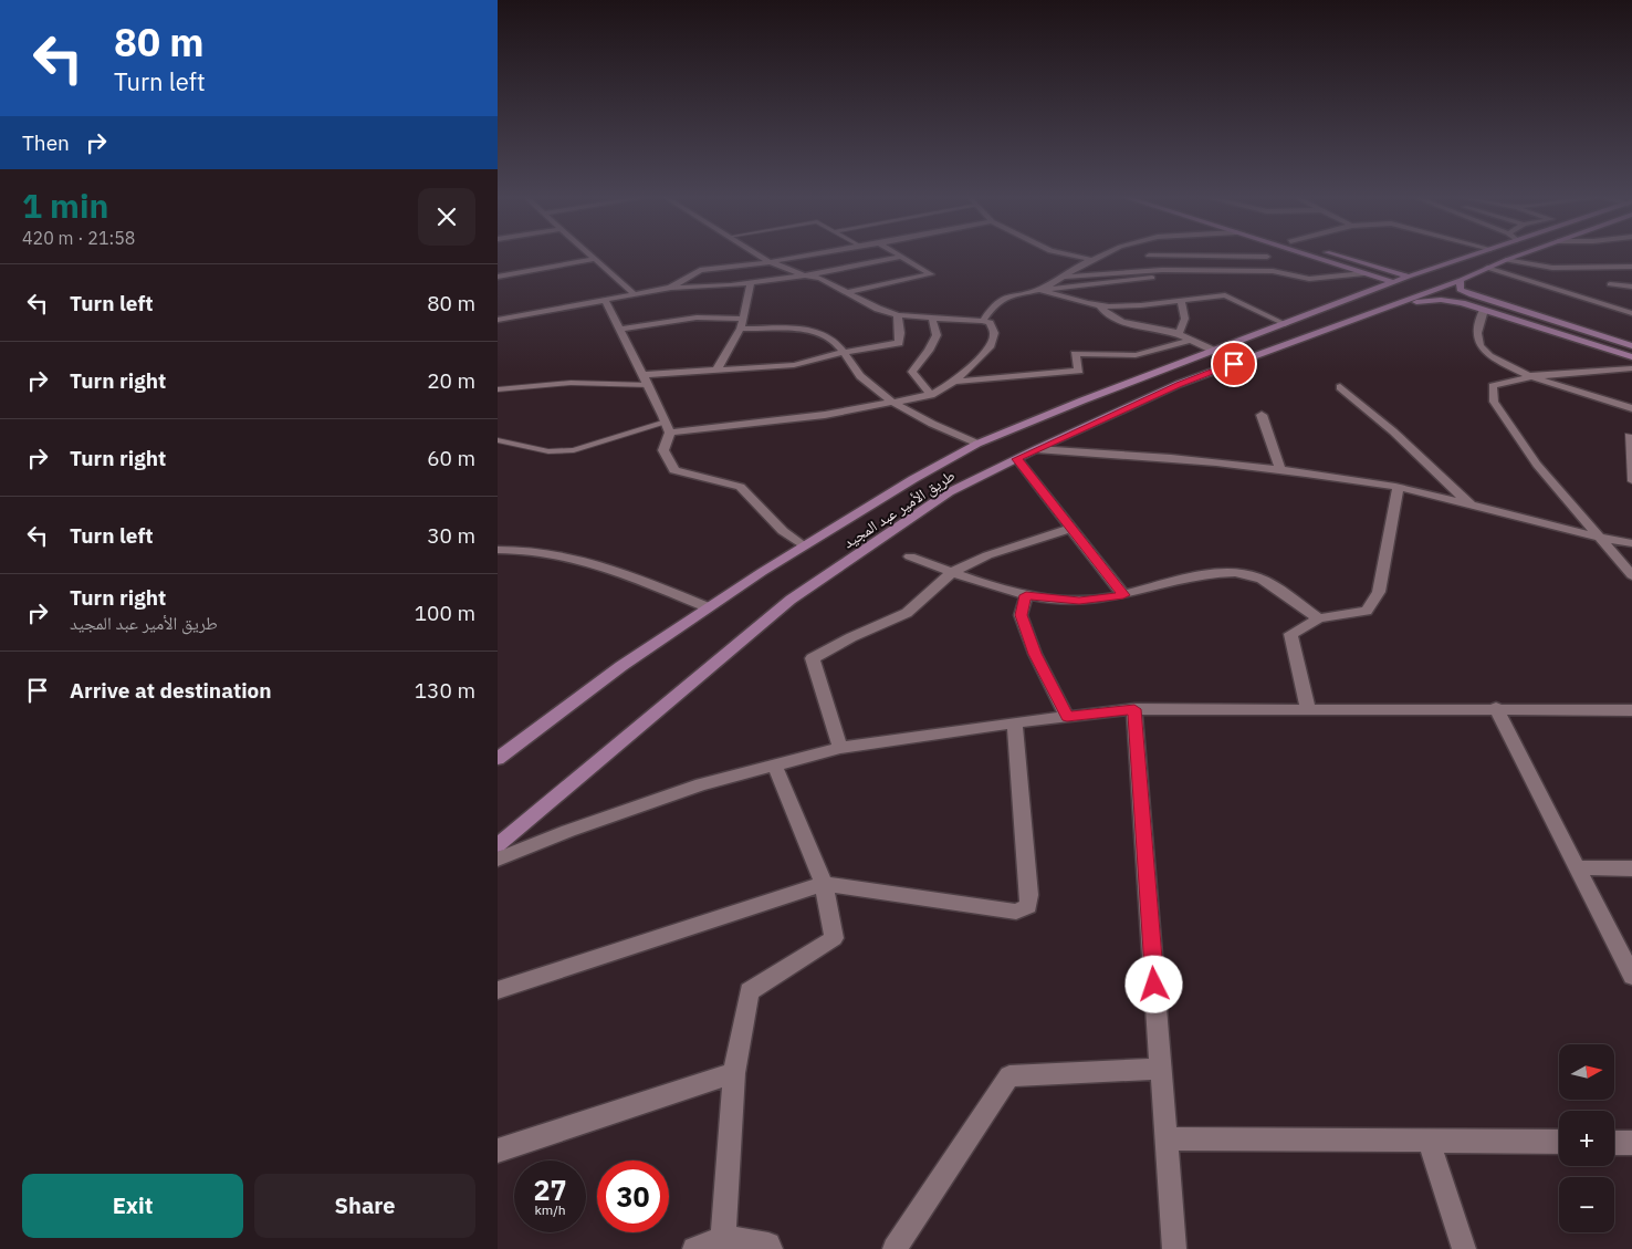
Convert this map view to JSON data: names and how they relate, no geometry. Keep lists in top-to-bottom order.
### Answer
{
  "streets": {
    "main road": ["طريق الأمير عبد المجيد"]
  },
  "north": "right",
  "page": {
    "turn": ["80 m", "Turn left"],
    "then": "Then",
    "heading": ["1 min", "420 m · 21:58"],
    "list": [
      {
        "name": "Turn left",
        "value": "80 m"
      },
      {
        "name": "Turn right",
        "value": "20 m"
      },
      {
        "name": "Turn right",
        "value": "60 m"
      },
      {
        "name": "Turn left",
        "value": "30 m"
      },
      {
        "name": "Turn right",
        "note": "طريق الأمير عبد المجيد",
        "value": "100 m"
      },
      {
        "name": "Arrive at destination",
        "value": "130 m"
      }
    ],
    "map_buttons": ["+", "−"],
    "speed": "27 km/h",
    "limit": "30",
    "buttons": ["Exit", "Share"]
  }
}
